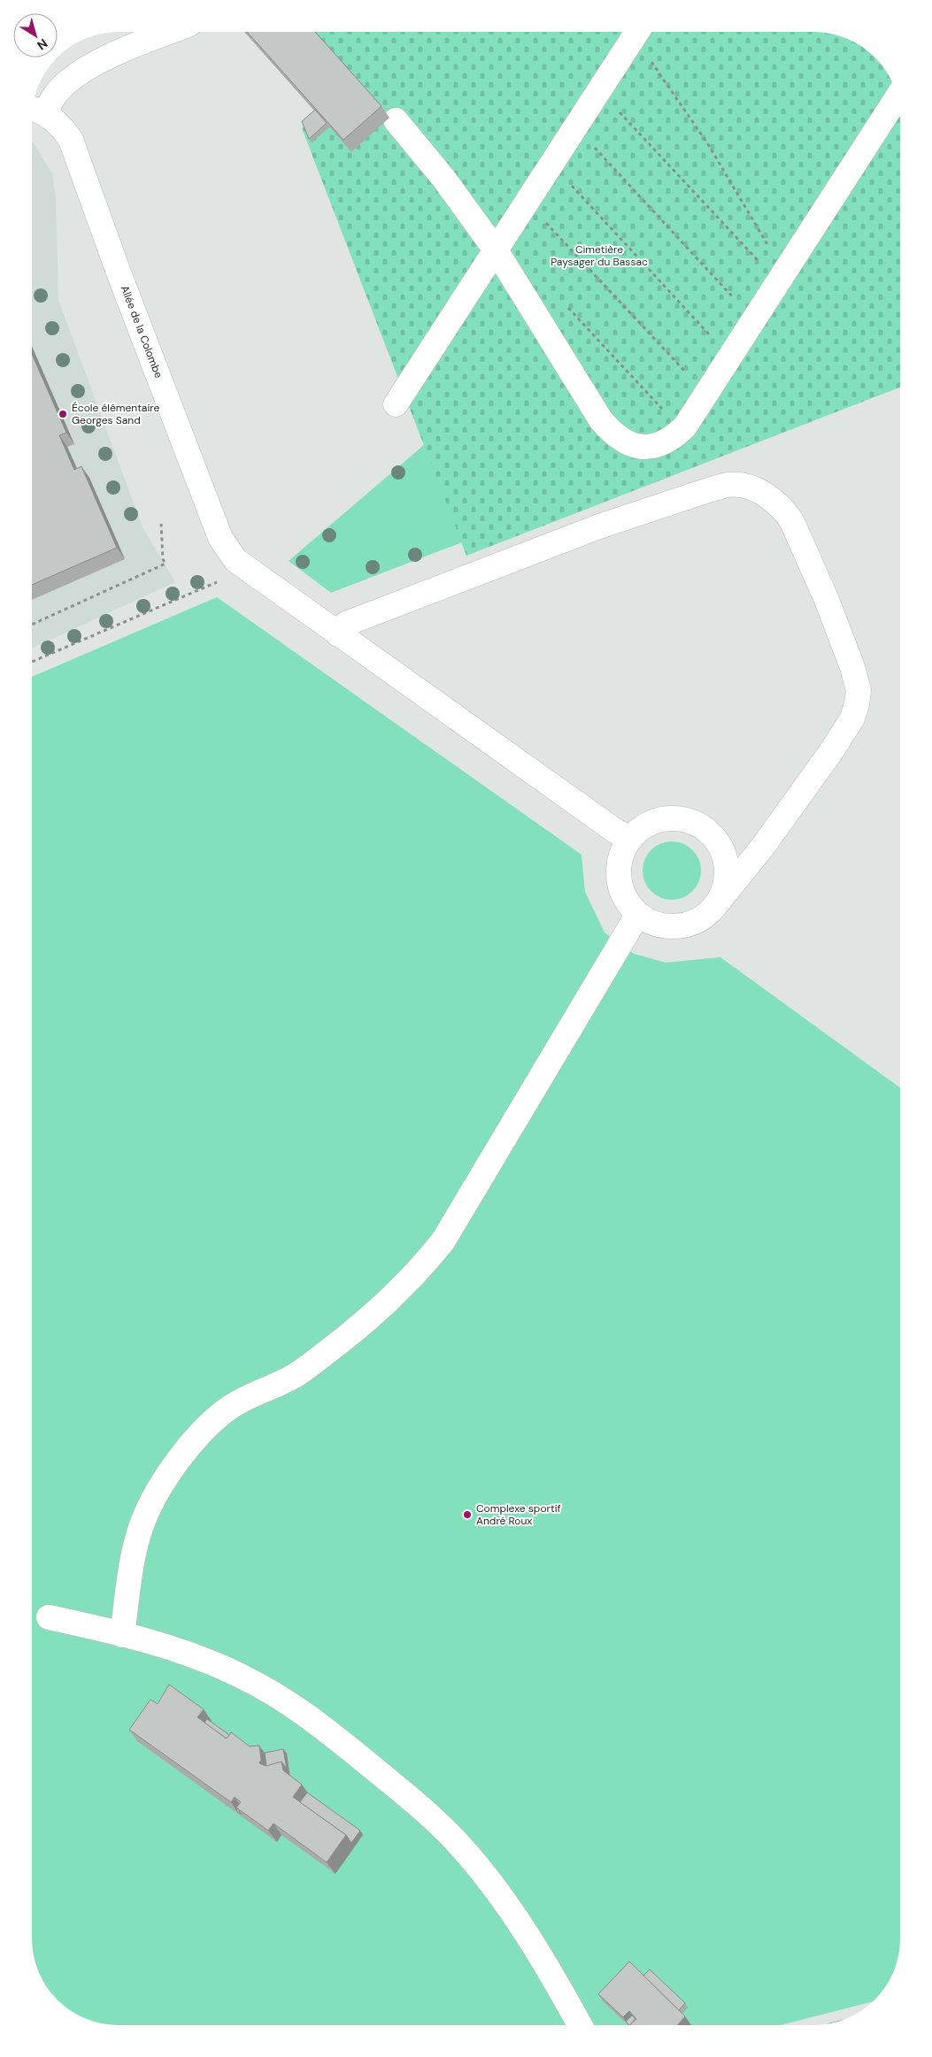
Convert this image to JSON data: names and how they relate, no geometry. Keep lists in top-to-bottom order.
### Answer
{
  "streets": {
    "street": ["Allée de la Colombe"]
  },
  "parks": ["Cimetière Paysager du Bassac"],
  "places": ["École élémentaire Georges Sand", "Complexe sportif André Roux"],
  "north": "bottom right"
}
